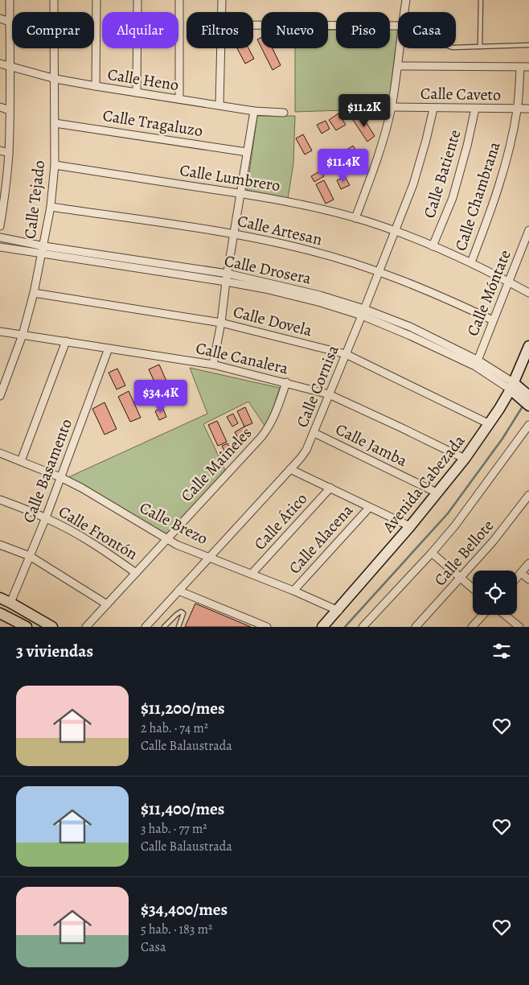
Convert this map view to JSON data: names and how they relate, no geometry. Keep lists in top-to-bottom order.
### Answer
{
  "streets": {
    "main road": ["Avenida Cabezada"],
    "street": [
      "Calle Heno",
      "Calle Caveto",
      "Calle Tragaluzo",
      "Calle Batiente",
      "Calle Lumbrero",
      "Calle Chambrana",
      "Calle Tejado",
      "Calle Artesan",
      "Calle Drosera",
      "Calle Móntate",
      "Calle Dovela",
      "Calle Canalera",
      "Calle Cornisa",
      "Calle Jamba",
      "Calle Maineles",
      "Calle Basamento",
      "Calle Ático",
      "Calle Brezo",
      "Calle Frontón",
      "Calle Alacena",
      "Calle Bellote"
    ]
  },
  "crossings": [
    ["Calle Heno", "Calle Tejado"],
    ["Calle Caveto", "Calle Batiente"],
    ["Calle Caveto", "Calle Chambrana"],
    ["Calle Caveto", "Calle Cornisa"],
    ["Calle Tragaluzo", "Calle Tejado"],
    ["Calle Batiente", "Calle Lumbrero"],
    ["Calle Lumbrero", "Calle Chambrana"],
    ["Calle Lumbrero", "Calle Tejado"],
    ["Calle Lumbrero", "Calle Móntate"],
    ["Calle Lumbrero", "Calle Cornisa"],
    ["Calle Tejado", "Calle Artesan"],
    ["Calle Tejado", "Calle Drosera"],
    ["Calle Tejado", "Calle Dovela"],
    ["Calle Tejado", "Calle Canalera"],
    ["Calle Artesan", "Calle Móntate"],
    ["Calle Artesan", "Calle Cornisa"],
    ["Calle Drosera", "Calle Móntate"],
    ["Calle Drosera", "Calle Cornisa"],
    ["Calle Drosera", "Avenida Cabezada"],
    ["Calle Dovela", "Calle Cornisa"],
    ["Calle Dovela", "Avenida Cabezada"],
    ["Calle Canalera", "Calle Cornisa"],
    ["Calle Canalera", "Calle Maineles"],
    ["Calle Canalera", "Calle Basamento"],
    ["Calle Canalera", "Avenida Cabezada"],
    ["Calle Cornisa", "Calle Jamba"],
    ["Calle Cornisa", "Calle Brezo"],
    ["Calle Jamba", "Avenida Cabezada"],
    ["Calle Maineles", "Calle Brezo"],
    ["Calle Maineles", "Calle Frontón"],
    ["Calle Basamento", "Calle Brezo"],
    ["Calle Basamento", "Calle Frontón"],
    ["Avenida Cabezada", "Calle Brezo"],
    ["Calle Ático", "Calle Brezo"],
    ["Calle Brezo", "Calle Alacena"]
  ],
  "page": {
    "chip": [
      "Comprar",
      "Alquilar",
      "Filtros",
      "Nuevo",
      "Piso",
      "Casa"
    ],
    "price": ["$11.2K", "$11.4K", "$34.4K"],
    "heading": "3 viviendas",
    "list": [
      {
        "name": "$11,200/mes",
        "note": "2 hab. · 74 m² · Calle Balaustrada"
      },
      {
        "name": "$11,400/mes",
        "note": "3 hab. · 77 m² · Calle Balaustrada"
      },
      {
        "name": "$34,400/mes",
        "note": "5 hab. · 183 m² · Casa"
      }
    ]
  }
}
